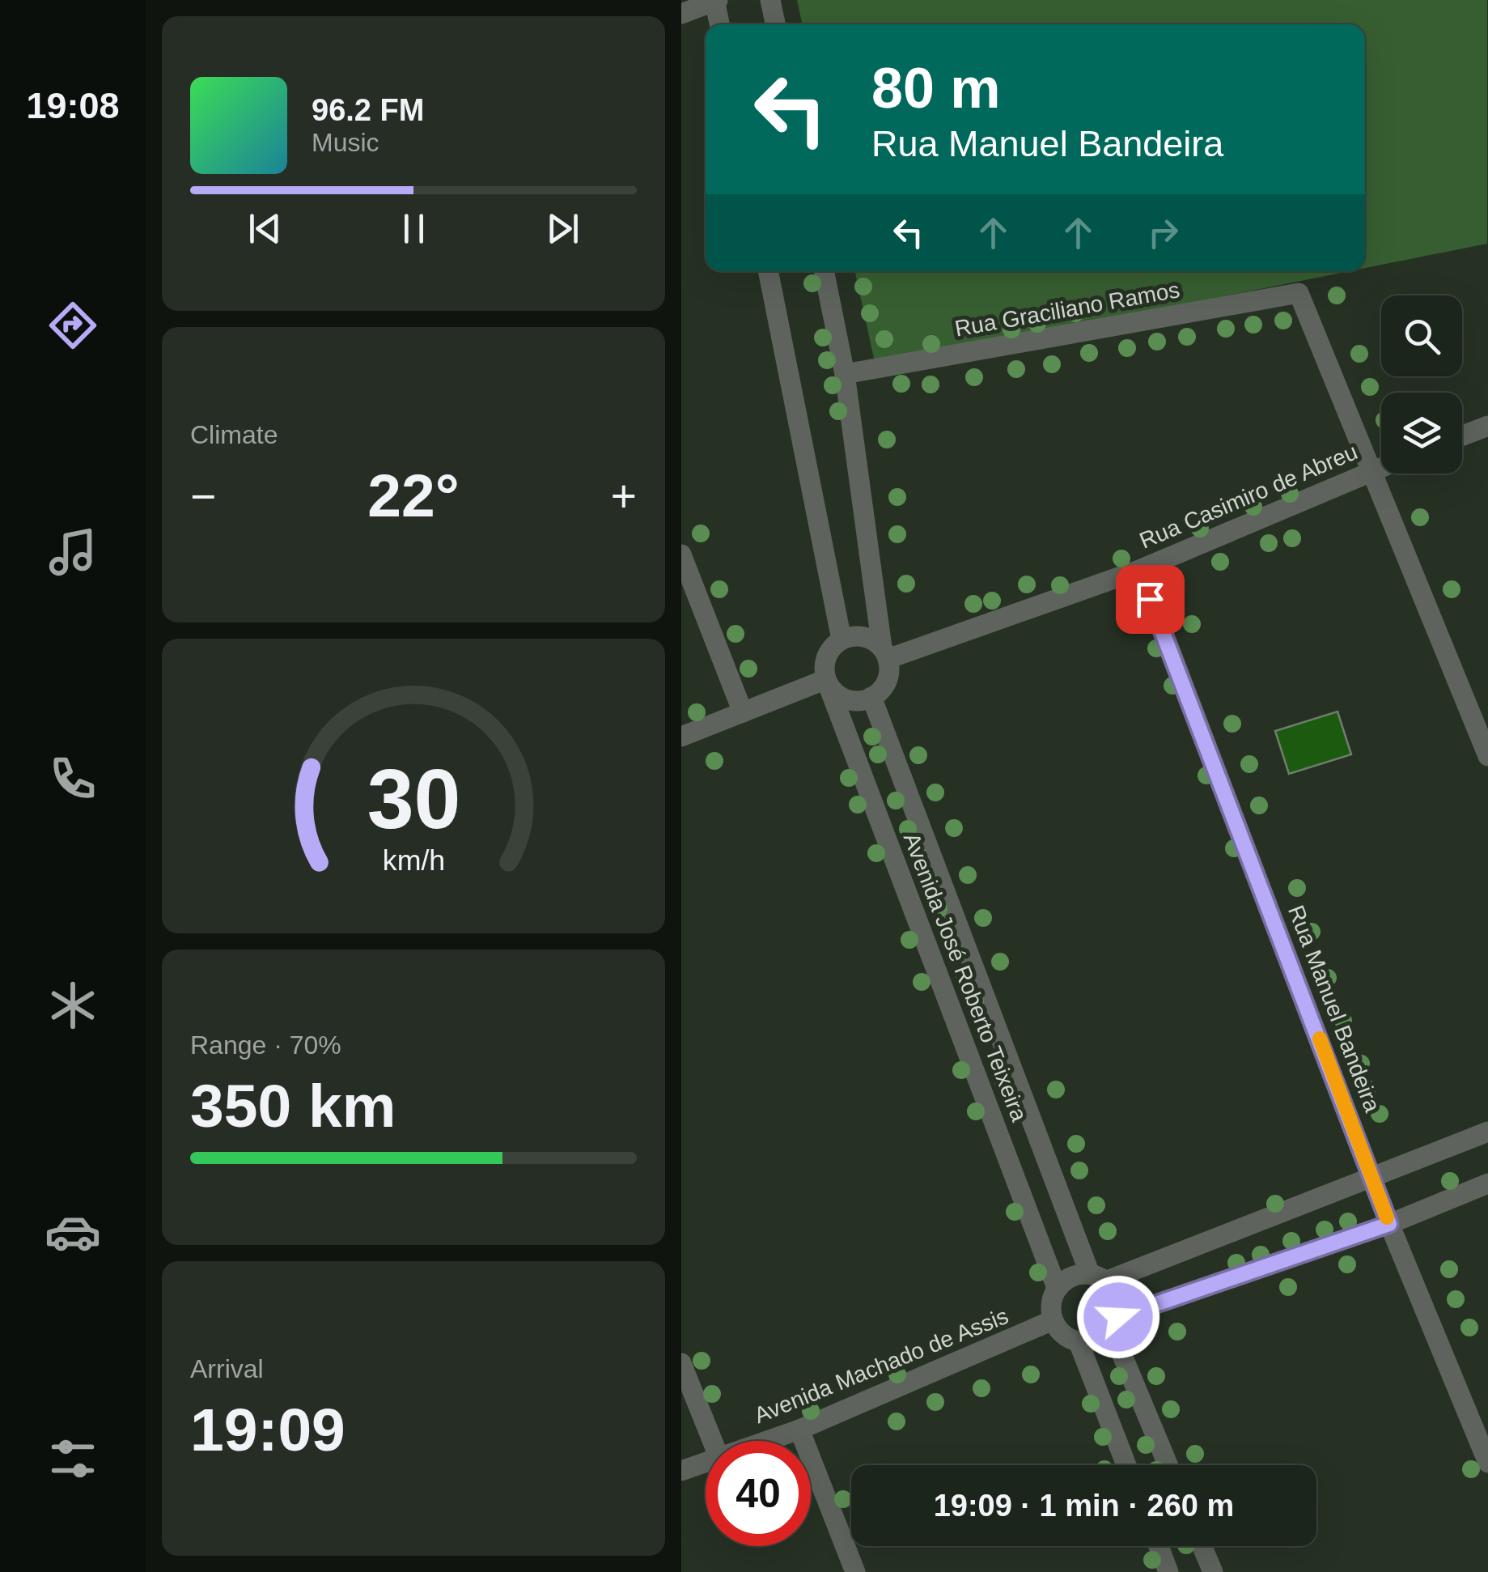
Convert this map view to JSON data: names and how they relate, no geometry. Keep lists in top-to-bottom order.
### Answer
{
  "streets": {
    "street": [
      "Rua Graciliano Ramos",
      "Rua Casimiro de Abreu",
      "Avenida José Roberto Teixeira",
      "Rua Manuel Bandeira",
      "Avenida Machado de Assis"
    ]
  },
  "crossings": [
    ["Rua Graciliano Ramos", "Rua Casimiro de Abreu"],
    ["Rua Casimiro de Abreu", "Avenida José Roberto Teixeira"],
    ["Rua Casimiro de Abreu", "Rua Manuel Bandeira"],
    ["Avenida José Roberto Teixeira", "Avenida Machado de Assis"]
  ],
  "page": {
    "tabs": "19:08",
    "turn": ["80 m", "Rua Manuel Bandeira"],
    "song": ["96.2 FM", "Music"],
    "tile": [
      "Climate",
      ["Range · 70%", "350 km"],
      ["Arrival", "19:09"]
    ],
    "heat": ["−", "22°", "+"],
    "limit": "40",
    "trip": "19:09 · 1 min · 260 m",
    "gauge": ["30", "km/h"]
  }
}
